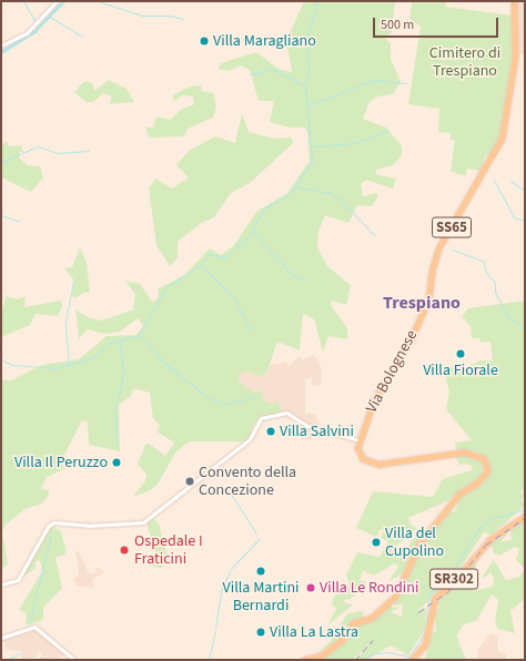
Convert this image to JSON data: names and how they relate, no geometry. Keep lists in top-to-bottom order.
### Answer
{
  "streets": {
    "main road": ["SS65", "Via Bolognese", "SR302"]
  },
  "districts": ["Trespiano"],
  "parks": ["Cimitero di Trespiano"],
  "places": [
    "Villa Maragliano",
    "Villa Fiorale",
    "Villa Salvini",
    "Villa Il Peruzzo",
    "Convento della Concezione",
    "Villa del Cupolino",
    "Ospedale I Fraticini",
    "Villa Martini Bernardi",
    "Villa Le Rondini",
    "Villa La Lastra"
  ],
  "scale_bar": "500 m"
}
